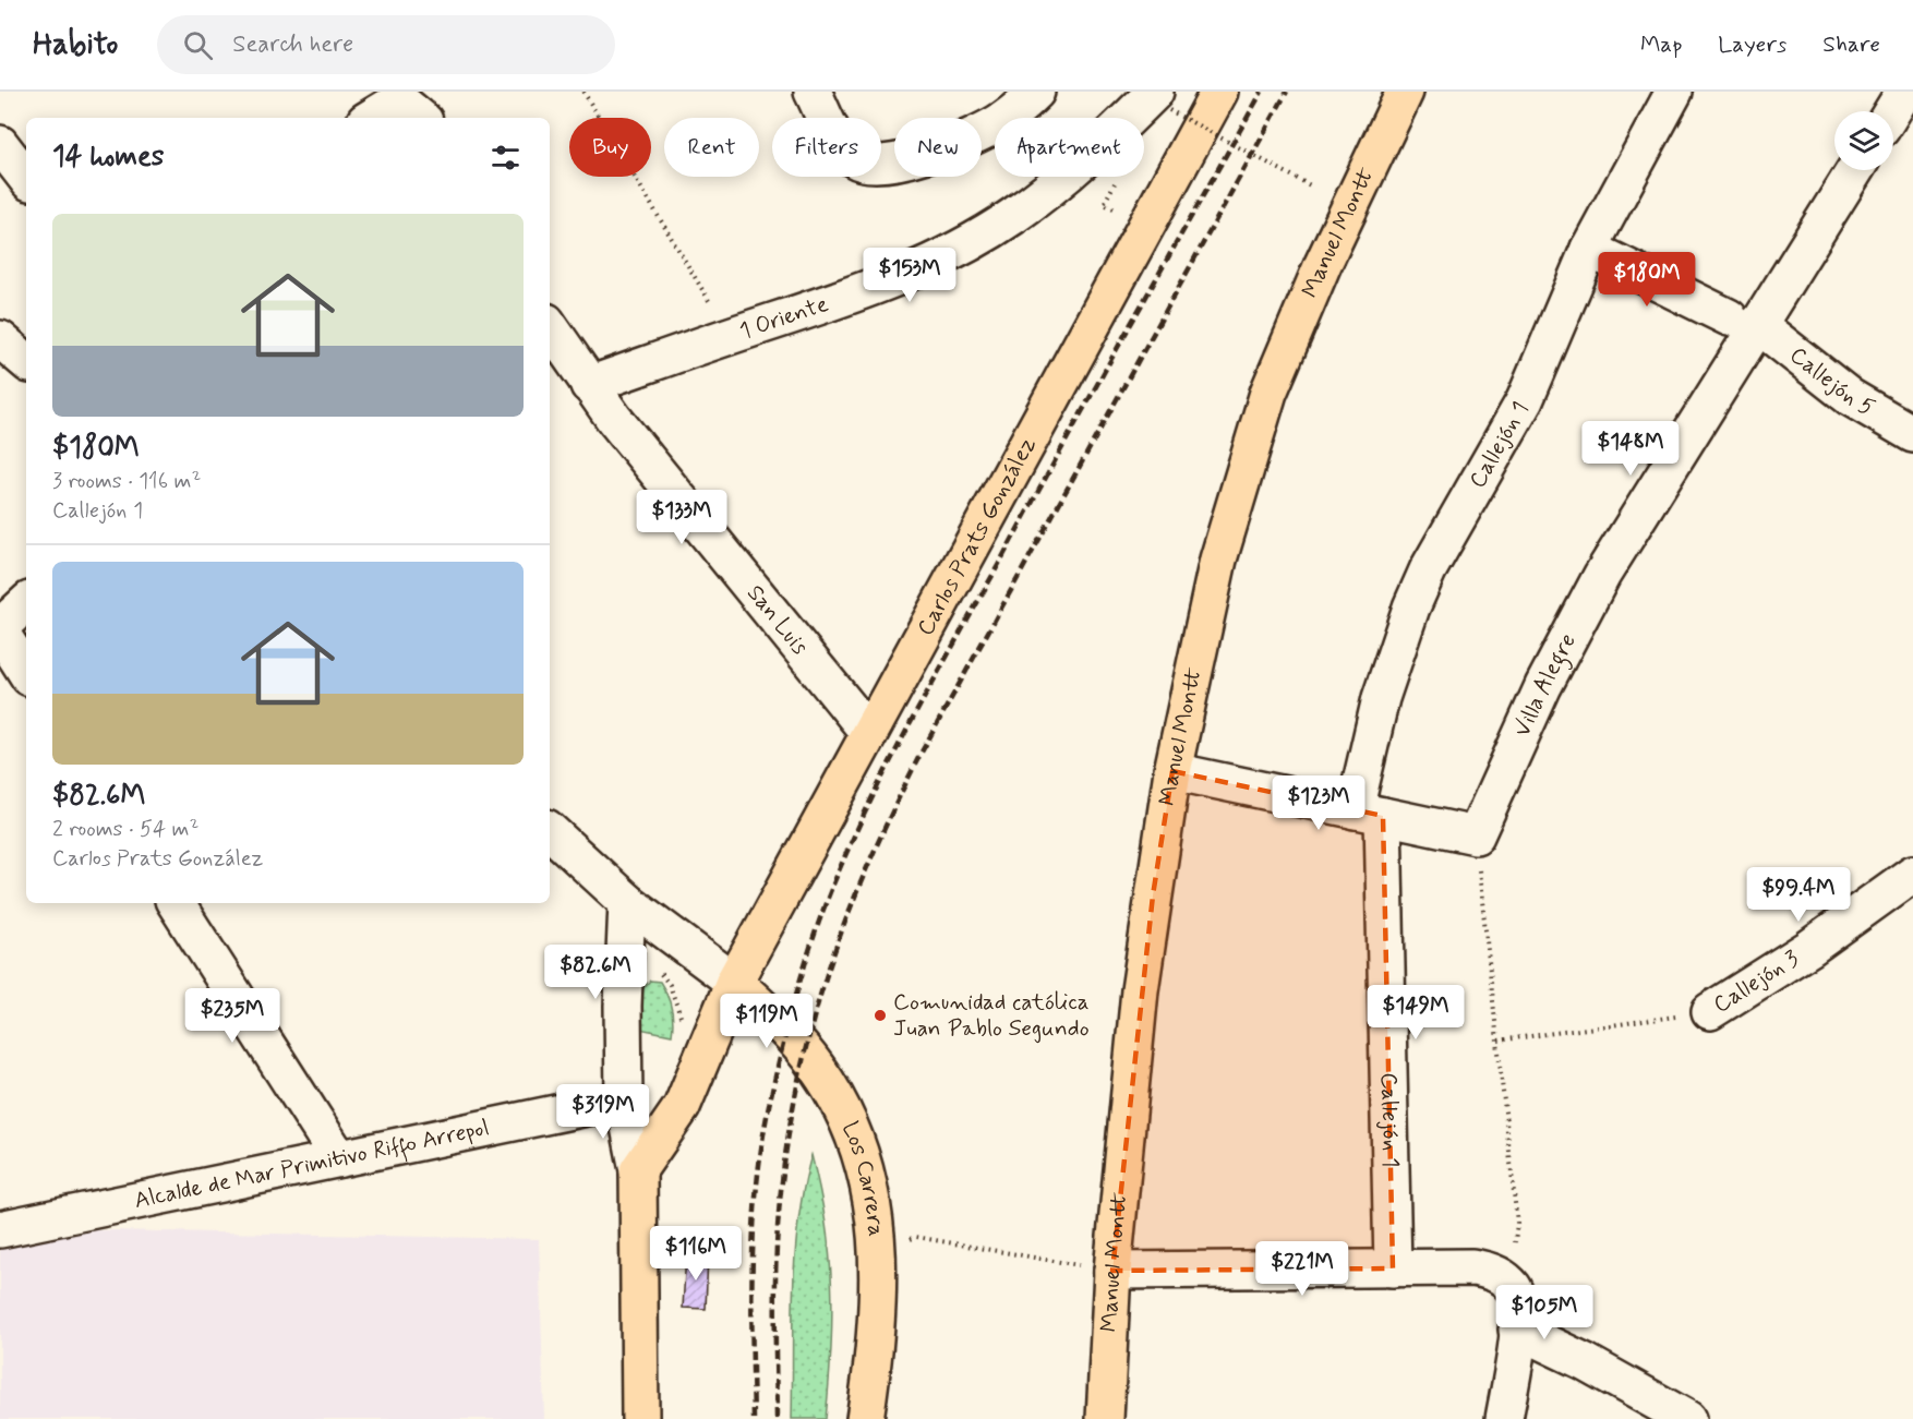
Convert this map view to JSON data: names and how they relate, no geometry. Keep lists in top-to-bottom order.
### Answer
{
  "streets": {
    "main road": ["Manuel Montt", "Carlos Prats González", "Los Carrera"],
    "street": [
      "1 Oriente",
      "Callejón 5",
      "Callejón 1",
      "San Luis",
      "Villa Alegre",
      "Callejón 3",
      "Alcalde de Mar Primitivo Riffo Arrepol"
    ]
  },
  "crossings": [
    ["1 Oriente", "San Luis"],
    ["Callejón 5", "Callejón 1"],
    ["Callejón 5", "Villa Alegre"],
    ["Carlos Prats González", "San Luis"],
    ["Carlos Prats González", "Los Carrera"]
  ],
  "places": ["Comunidad católica Juan Pablo Segundo"],
  "page": {
    "header": "Habito",
    "search": "Search here",
    "nav": ["Map", "Layers", "Share"],
    "chip": [
      "Buy",
      "Rent",
      "Filters",
      "New",
      "Apartment"
    ],
    "heading": "14 homes",
    "list": [
      {
        "name": "$180M",
        "note": "3 rooms · 116 m² · Callejón 1"
      },
      {
        "name": "$82.6M",
        "note": "2 rooms · 54 m² · Carlos Prats González"
      }
    ],
    "price": [
      "$153M",
      "$180M",
      "$148M",
      "$133M",
      "$123M",
      "$99.4M",
      "$82.6M",
      "$149M",
      "$235M",
      "$119M",
      "$319M",
      "$116M",
      "$221M",
      "$105M"
    ]
  }
}
